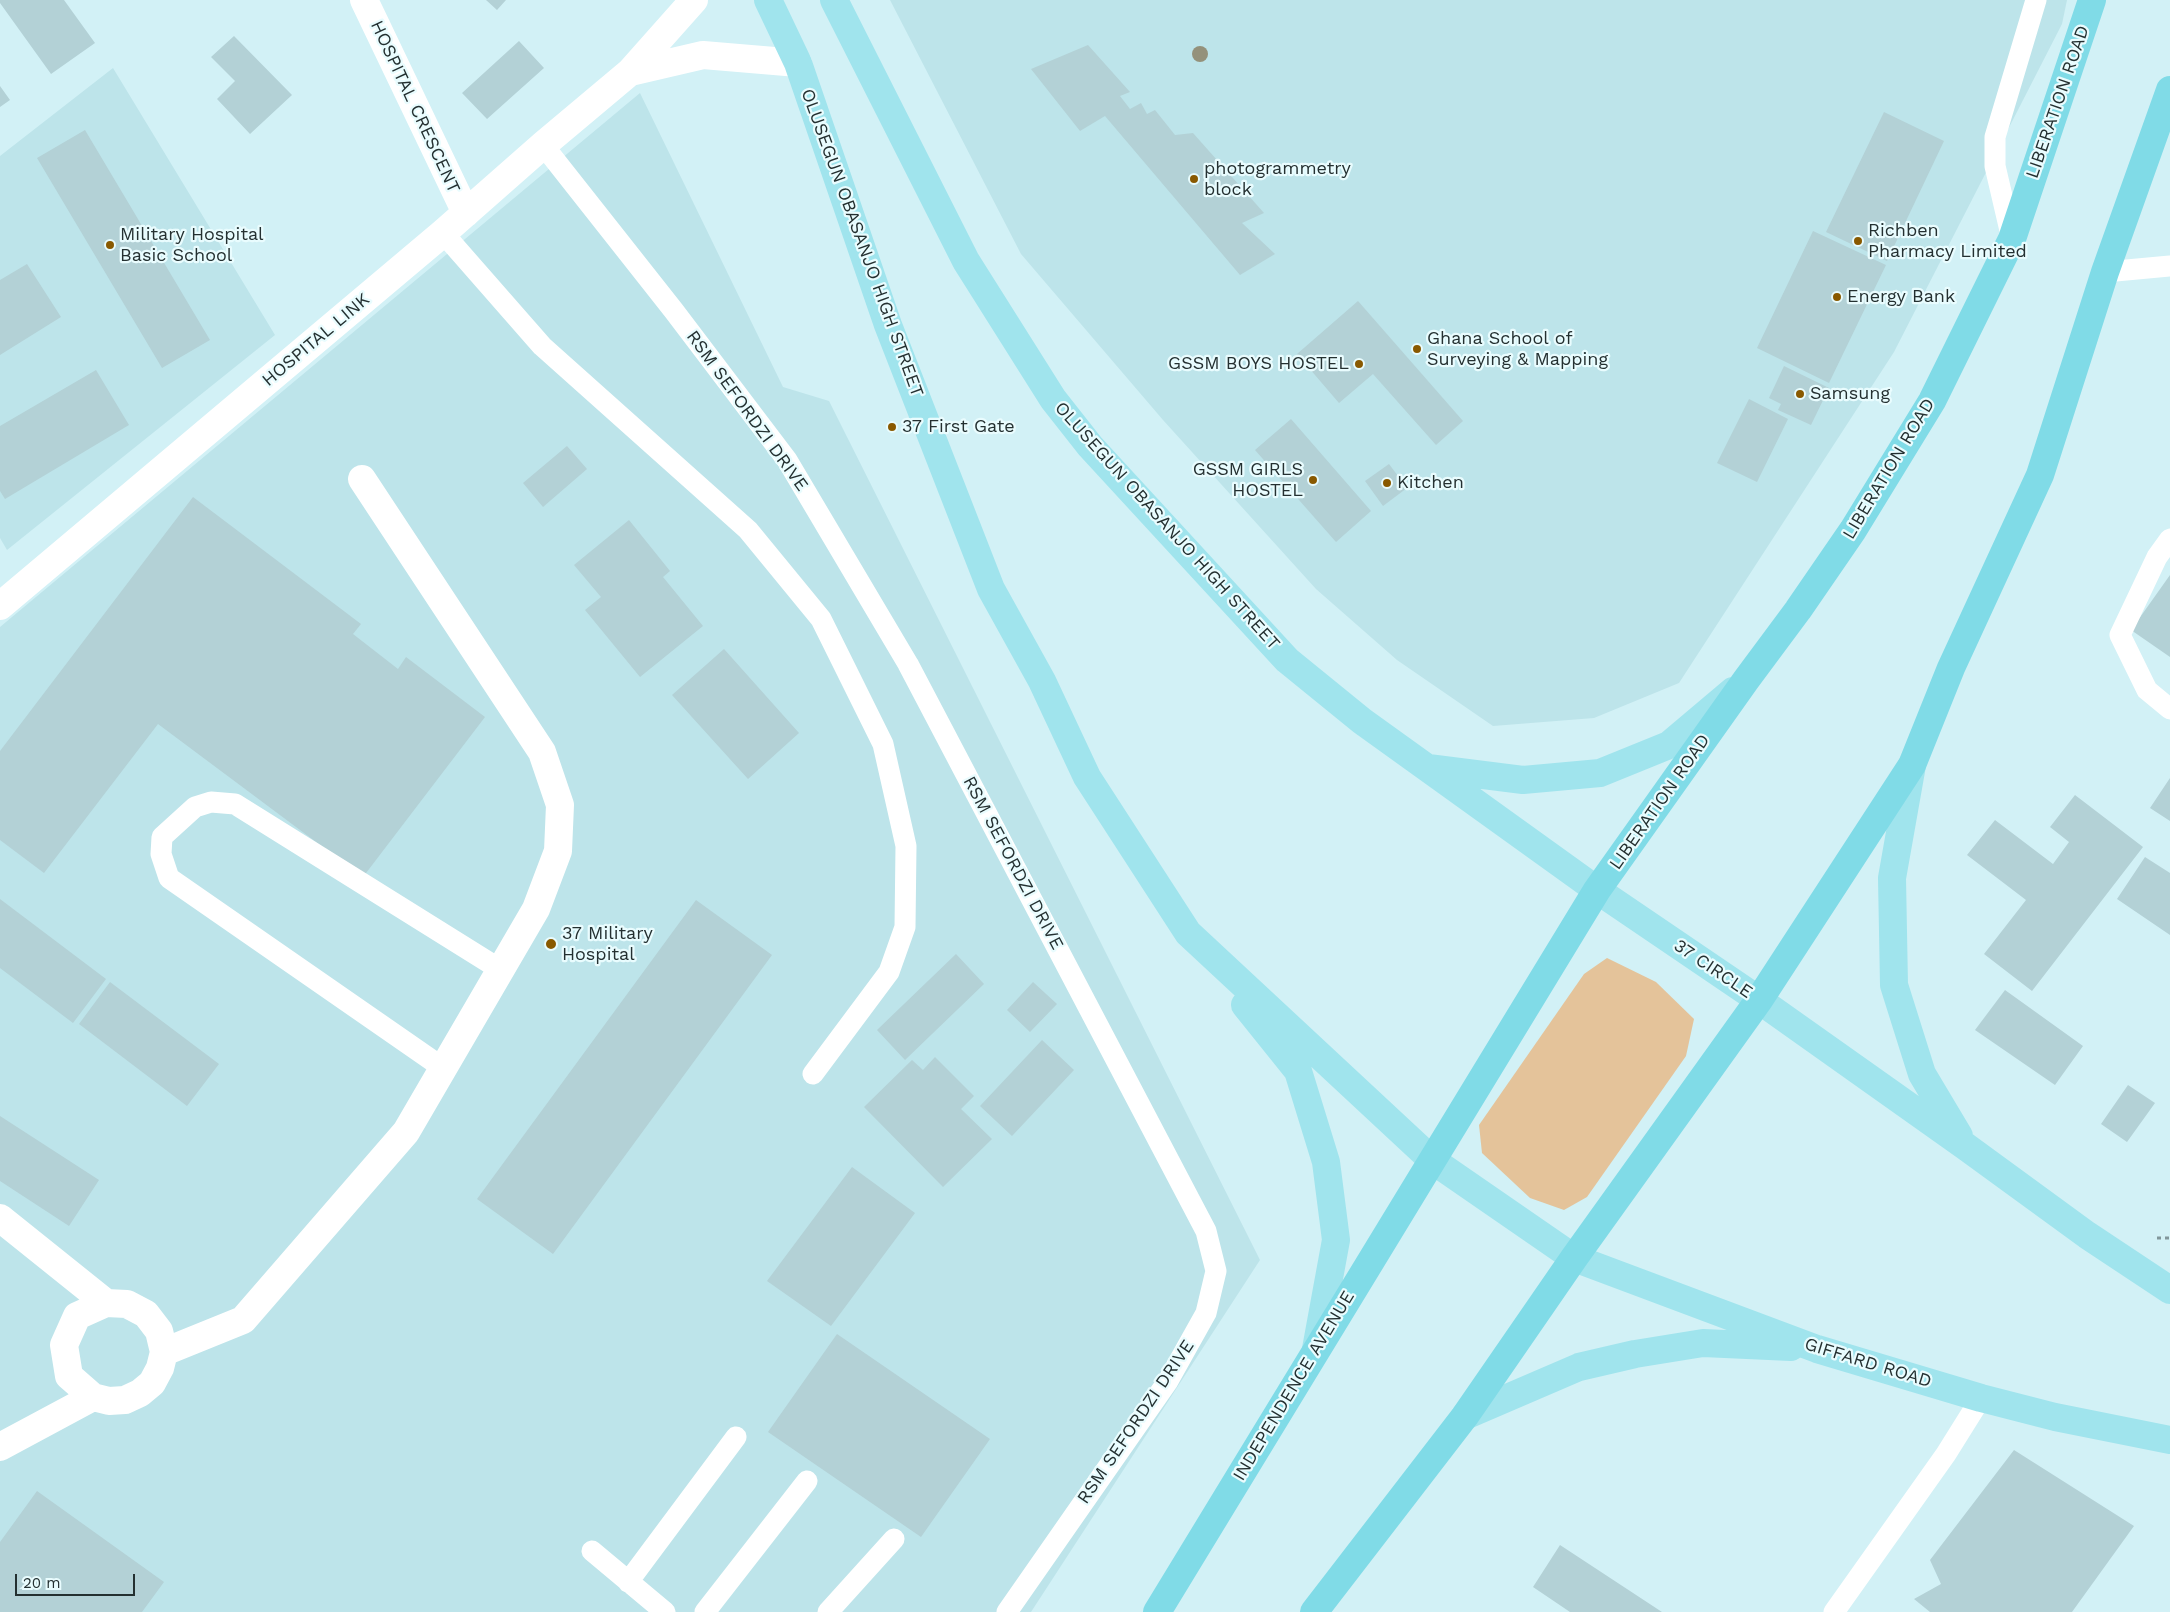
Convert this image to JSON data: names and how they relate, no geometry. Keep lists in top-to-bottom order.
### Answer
{
  "streets": {
    "highway": ["LIBERATION ROAD", "37 CIRCLE", "INDEPENDENCE AVENUE"],
    "main road": ["OLUSEGUN OBASANJO HIGH STREET", "GIFFARD ROAD"],
    "street": ["HOSPITAL CRESCENT", "HOSPITAL LINK"],
    "lane": ["RSM SEFORDZI DRIVE"]
  },
  "crossings": [
    ["LIBERATION ROAD", "OLUSEGUN OBASANJO HIGH STREET"],
    ["LIBERATION ROAD", "37 CIRCLE"],
    ["HOSPITAL CRESCENT", "HOSPITAL LINK"],
    ["OLUSEGUN OBASANJO HIGH STREET", "HOSPITAL LINK"],
    ["OLUSEGUN OBASANJO HIGH STREET", "37 CIRCLE"],
    ["OLUSEGUN OBASANJO HIGH STREET", "INDEPENDENCE AVENUE"],
    ["HOSPITAL LINK", "RSM SEFORDZI DRIVE"],
    ["37 CIRCLE", "GIFFARD ROAD"]
  ],
  "places": [
    "photogrammetry block",
    "Richben Pharmacy Limited",
    "Military Hospital Basic School",
    "Energy Bank",
    "Ghana School of Surveying & Mapping",
    "GSSM BOYS HOSTEL",
    "Samsung",
    "37 First Gate",
    "GSSM GIRLS HOSTEL",
    "Kitchen",
    "37 Military Hospital"
  ],
  "scale_bar": "20 m"
}
